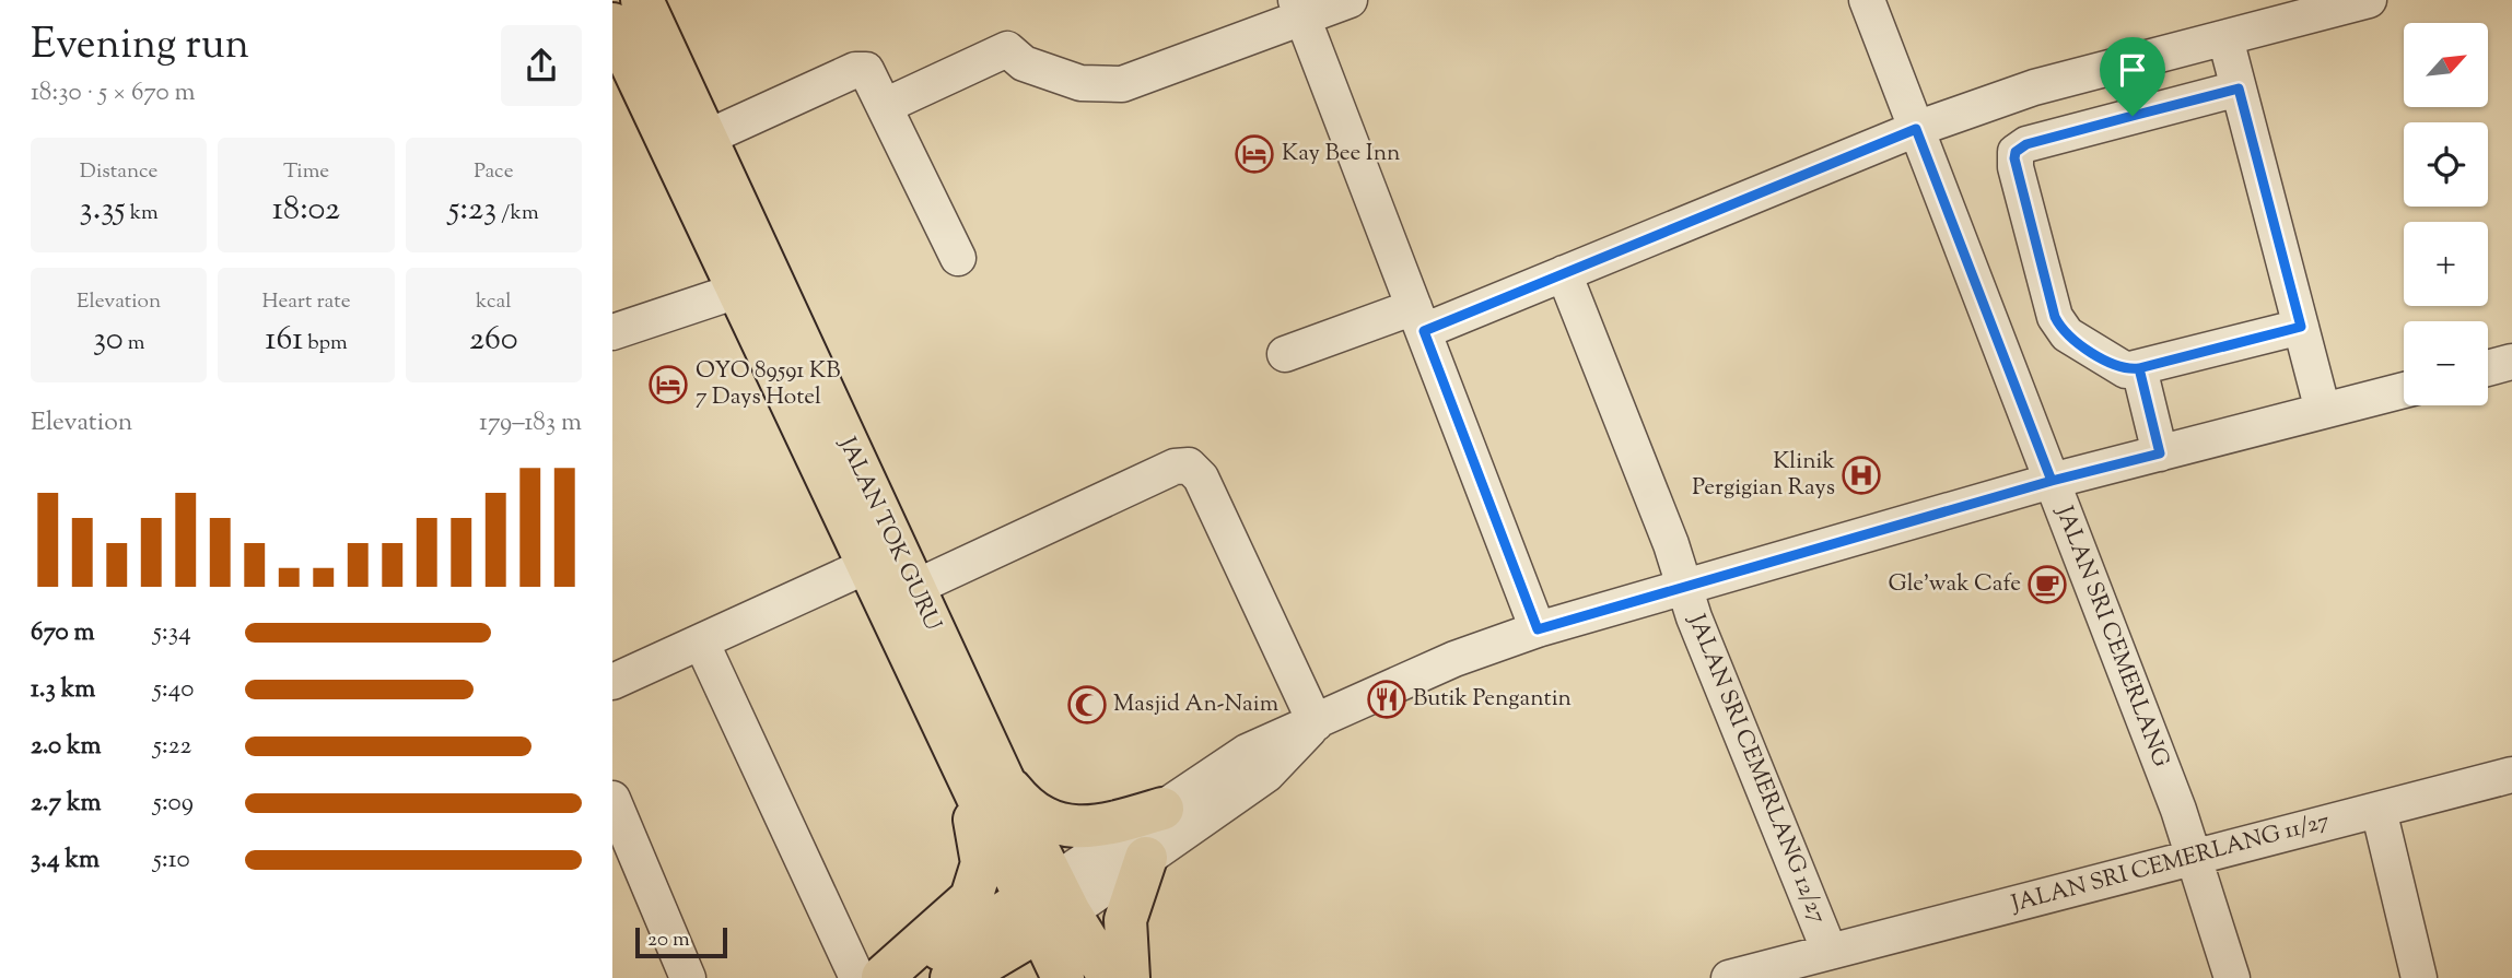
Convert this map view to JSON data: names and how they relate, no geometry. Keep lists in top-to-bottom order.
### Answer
{
  "streets": {
    "main road": ["JALAN TOK GURU"],
    "street": ["JALAN SRI CEMERLANG", "JALAN SRI CEMERLANG 12/27", "JALAN SRI CEMERLANG 11/27"]
  },
  "crossings": [
    ["JALAN SRI CEMERLANG", "JALAN SRI CEMERLANG 11/27"],
    ["JALAN SRI CEMERLANG 12/27", "JALAN SRI CEMERLANG 11/27"]
  ],
  "places": {
    "hotel": ["Kay Bee Inn", "OYO 89591 KB 7 Days Hotel"],
    "hospital": ["Klinik Pergigian Rays"],
    "cafe": ["Gle'wak Cafe"],
    "restaurant": ["Butik Pengantin"],
    "mosque": ["Masjid An-Naim"]
  },
  "scale_bar": "20 m",
  "north": "top right",
  "page": {
    "heading": ["Evening run", "18:30 · 5 × 670 m"],
    "map_buttons": ["+", "−"],
    "stats": [
      ["Distance", "3.35 km"],
      ["Time", "18:02"],
      ["Pace", "5:23 /km"],
      ["Elevation", "30 m"],
      ["Heart rate", "161 bpm"],
      ["kcal", "260"]
    ],
    "chart": ["Elevation", "179–183 m"],
    "list": [
      {
        "name": "670 m",
        "note": "5:34"
      },
      {
        "name": "1.3 km",
        "note": "5:40"
      },
      {
        "name": "2.0 km",
        "note": "5:22"
      },
      {
        "name": "2.7 km",
        "note": "5:09"
      },
      {
        "name": "3.4 km",
        "note": "5:10"
      }
    ],
    "scale": "20 m"
  }
}
